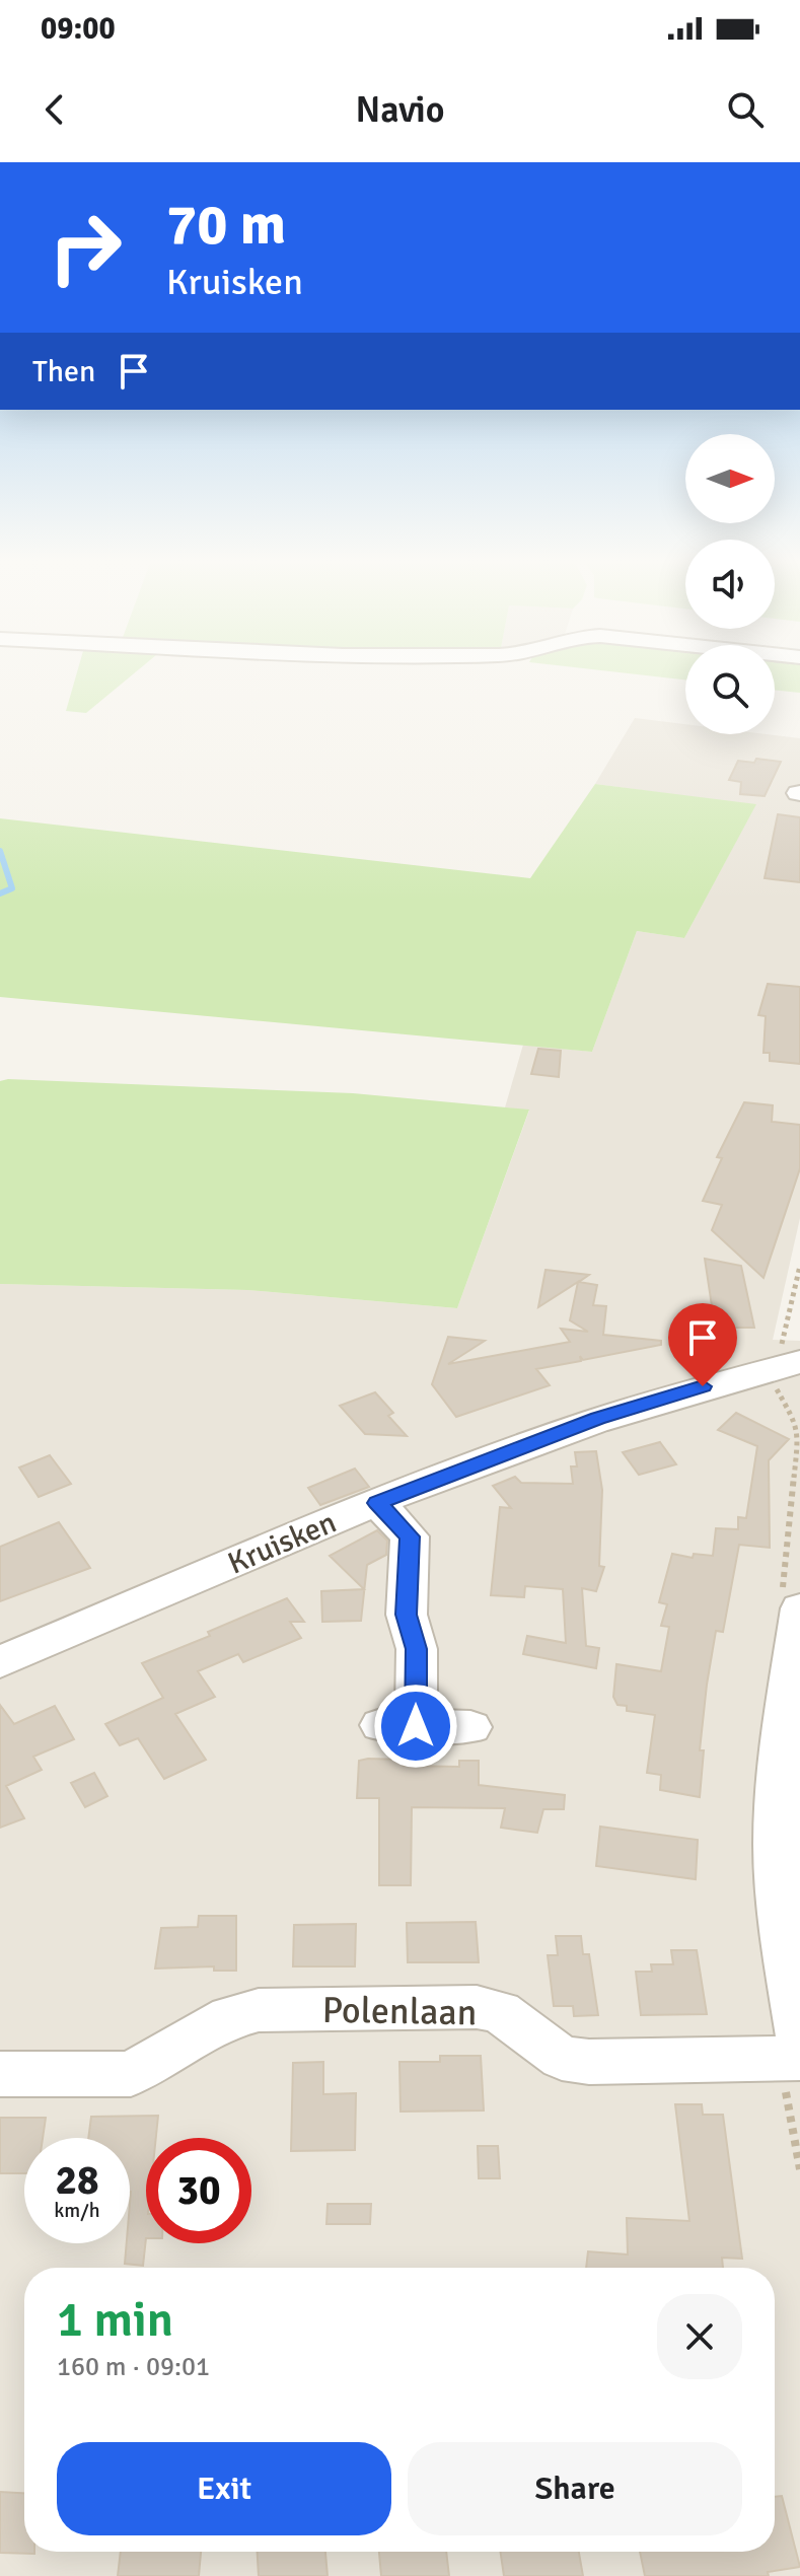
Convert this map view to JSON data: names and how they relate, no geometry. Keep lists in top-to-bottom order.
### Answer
{
  "streets": {
    "street": ["Kruisken", "Polenlaan"]
  },
  "north": "right",
  "page": {
    "status": "09:00",
    "header": "Navio",
    "turn": ["70 m", "Kruisken"],
    "then": "Then",
    "speed": "28 km/h",
    "limit": "30",
    "heading": ["1 min", "160 m · 09:01"],
    "buttons": ["Exit", "Share"]
  }
}
